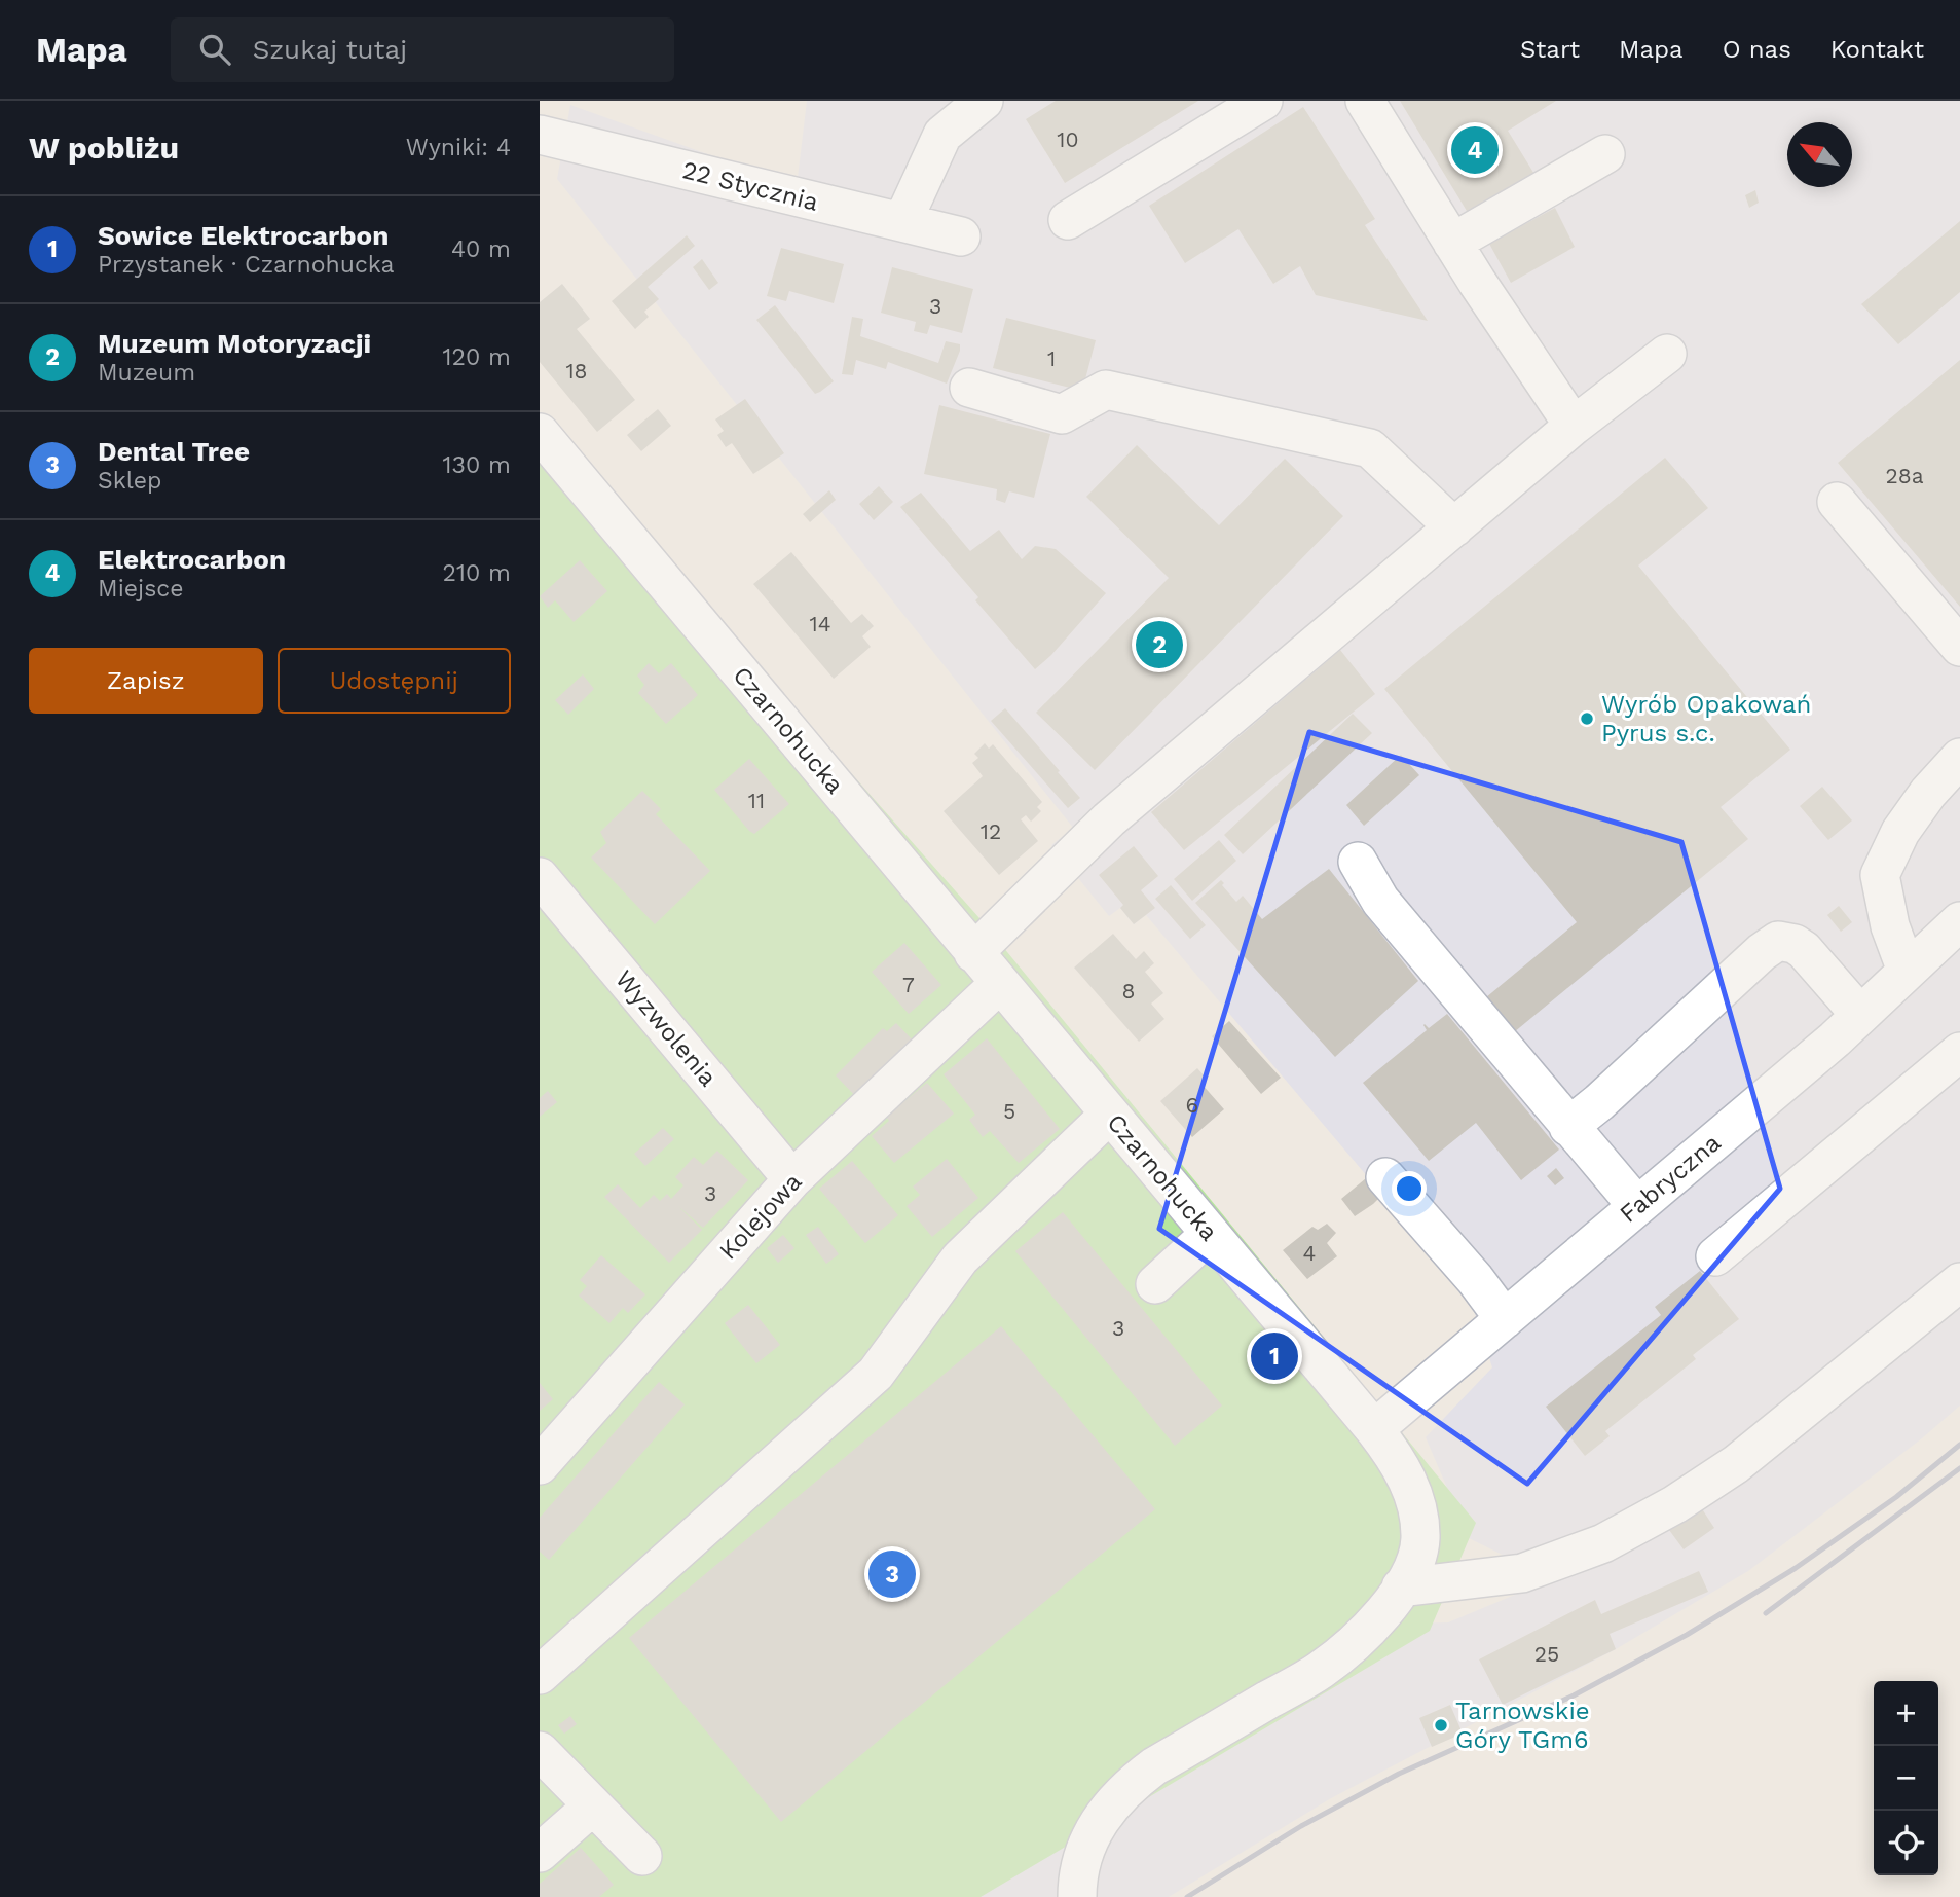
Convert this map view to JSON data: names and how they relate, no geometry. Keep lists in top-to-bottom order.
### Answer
{
  "streets": {
    "street": [
      "22 Stycznia",
      "Czarnohucka",
      "Wyzwolenia",
      "Fabryczna",
      "Kolejowa"
    ]
  },
  "crossings": [
    ["Czarnohucka", "Fabryczna"],
    ["Czarnohucka", "Kolejowa"],
    ["Wyzwolenia", "Kolejowa"]
  ],
  "places": ["Wyrób Opakowań Pyrus s.c.", "Tarnowskie Góry TGm6"],
  "house_numbers": [
    "10",
    "3",
    "1",
    "18",
    "28a",
    "14",
    "11",
    "12",
    "7",
    "8",
    "6",
    "5",
    "3",
    "4",
    "3",
    "25"
  ],
  "north": "top left",
  "page": {
    "header": "Mapa",
    "search": "Szukaj tutaj",
    "nav": [
      "Start",
      "Mapa",
      "O nas",
      "Kontakt"
    ],
    "heading": ["W pobliżu", "Wyniki: 4"],
    "pins": [
      "4",
      "2",
      "1",
      "3"
    ],
    "list": [
      {
        "mark": "1",
        "name": "Sowice Elektrocarbon",
        "note": "Przystanek · Czarnohucka",
        "value": "40 m"
      },
      {
        "mark": "2",
        "name": "Muzeum Motoryzacji",
        "note": "Muzeum",
        "value": "120 m"
      },
      {
        "mark": "3",
        "name": "Dental Tree",
        "note": "Sklep",
        "value": "130 m"
      },
      {
        "mark": "4",
        "name": "Elektrocarbon",
        "note": "Miejsce",
        "value": "210 m"
      }
    ],
    "buttons": ["Zapisz", "Udostępnij"],
    "map_buttons": ["+", "−"]
  }
}
